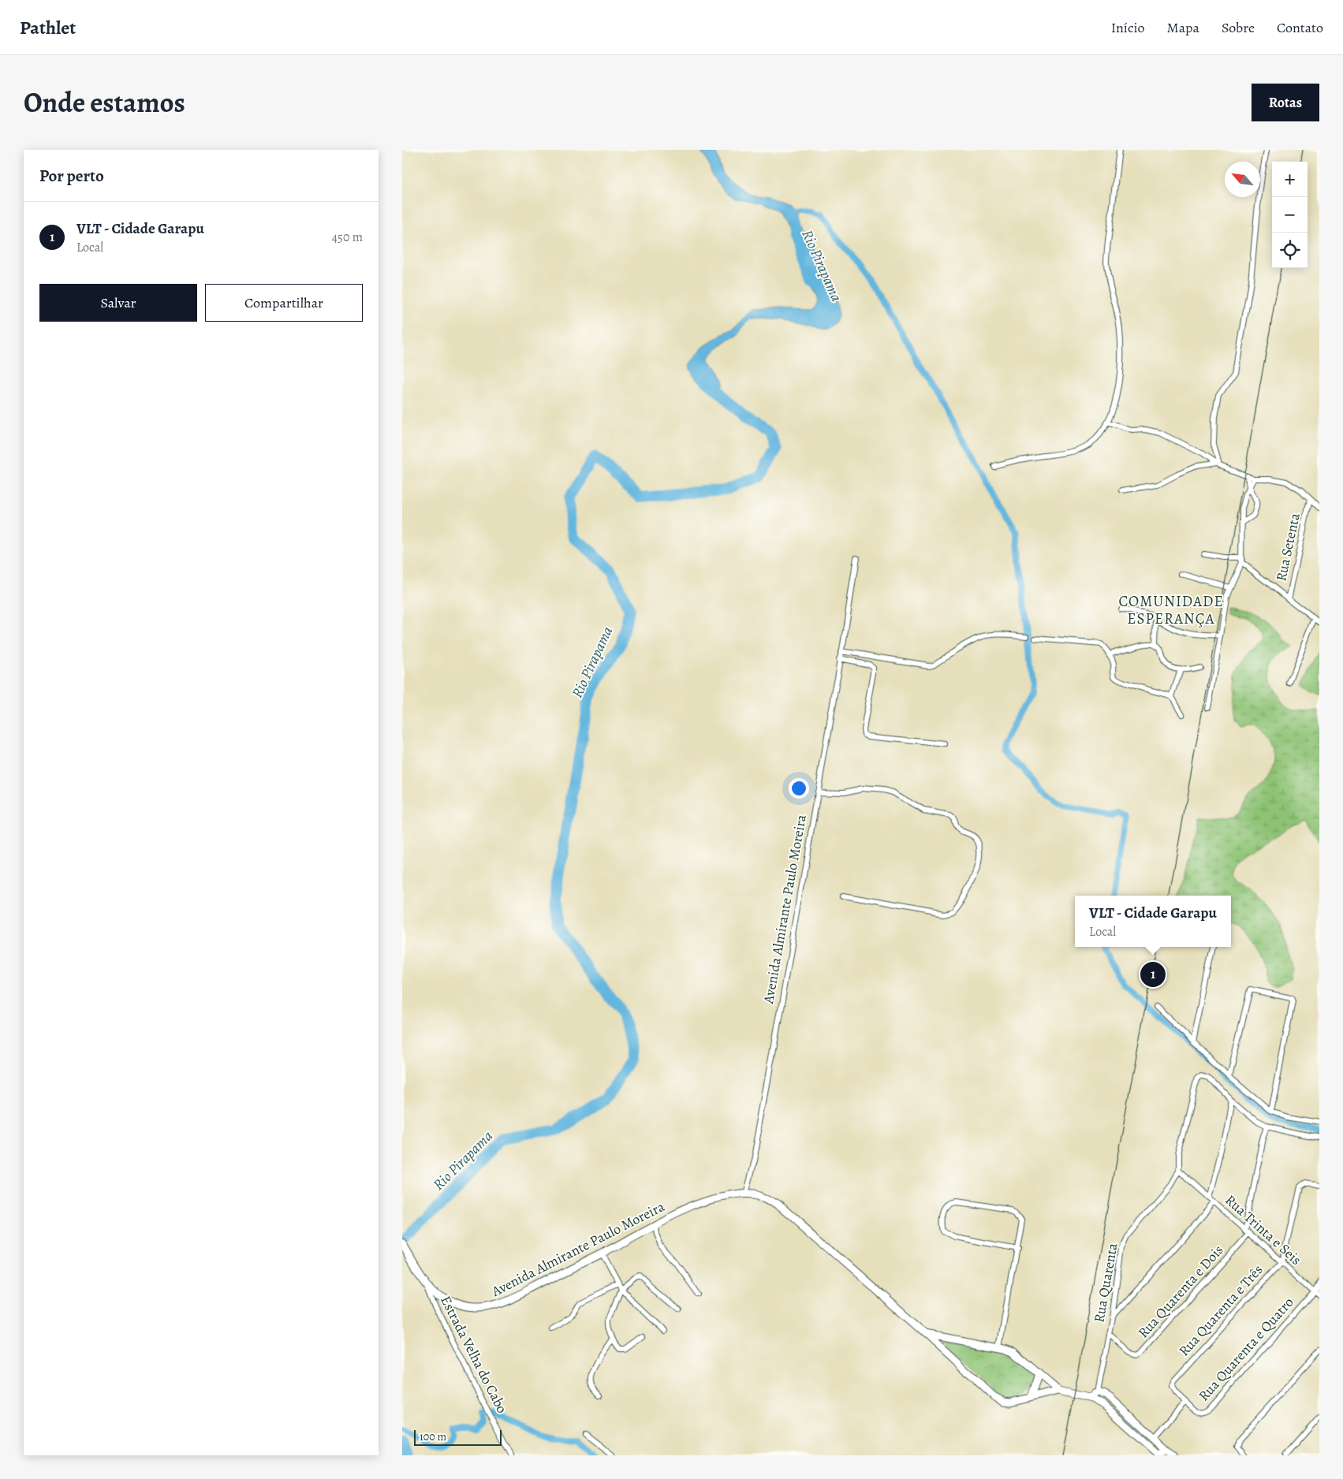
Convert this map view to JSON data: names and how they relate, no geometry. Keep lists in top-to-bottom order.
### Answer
{
  "streets": {
    "main road": ["Avenida Almirante Paulo Moreira"],
    "street": [
      "Rua Setenta",
      "Rua Trinta e Seis",
      "Rua Quarenta",
      "Rua Quarenta e Dois",
      "Rua Quarenta e Três",
      "Rua Quarenta e Quatro",
      "Estrada Velha do Cabo"
    ]
  },
  "crossings": [
    ["Avenida Almirante Paulo Moreira", "Estrada Velha do Cabo"],
    ["Rua Trinta e Seis", "Rua Quarenta"],
    ["Rua Trinta e Seis", "Rua Quarenta e Dois"],
    ["Rua Trinta e Seis", "Rua Quarenta e Três"],
    ["Rua Trinta e Seis", "Rua Quarenta e Quatro"],
    ["Rua Quarenta", "Rua Quarenta e Dois"],
    ["Rua Quarenta e Três", "Rua Quarenta e Quatro"]
  ],
  "districts": ["COMUNIDADE ESPERANÇA"],
  "water": ["Rio Pirapama"],
  "scale_bar": "100 m",
  "north": "top left",
  "page": {
    "header": "Pathlet",
    "nav": [
      "Início",
      "Mapa",
      "Sobre",
      "Contato"
    ],
    "title": "Onde estamos",
    "buttons": [
      "Rotas",
      ["Salvar", "Compartilhar"]
    ],
    "heading": "Por perto",
    "map_buttons": ["+", "−"],
    "list": [
      {
        "mark": "1",
        "name": "VLT - Cidade Garapu",
        "note": "Local",
        "value": "450 m"
      }
    ],
    "popup": ["VLT - Cidade Garapu", "Local"],
    "pins": "1",
    "scale": "100 m"
  }
}
